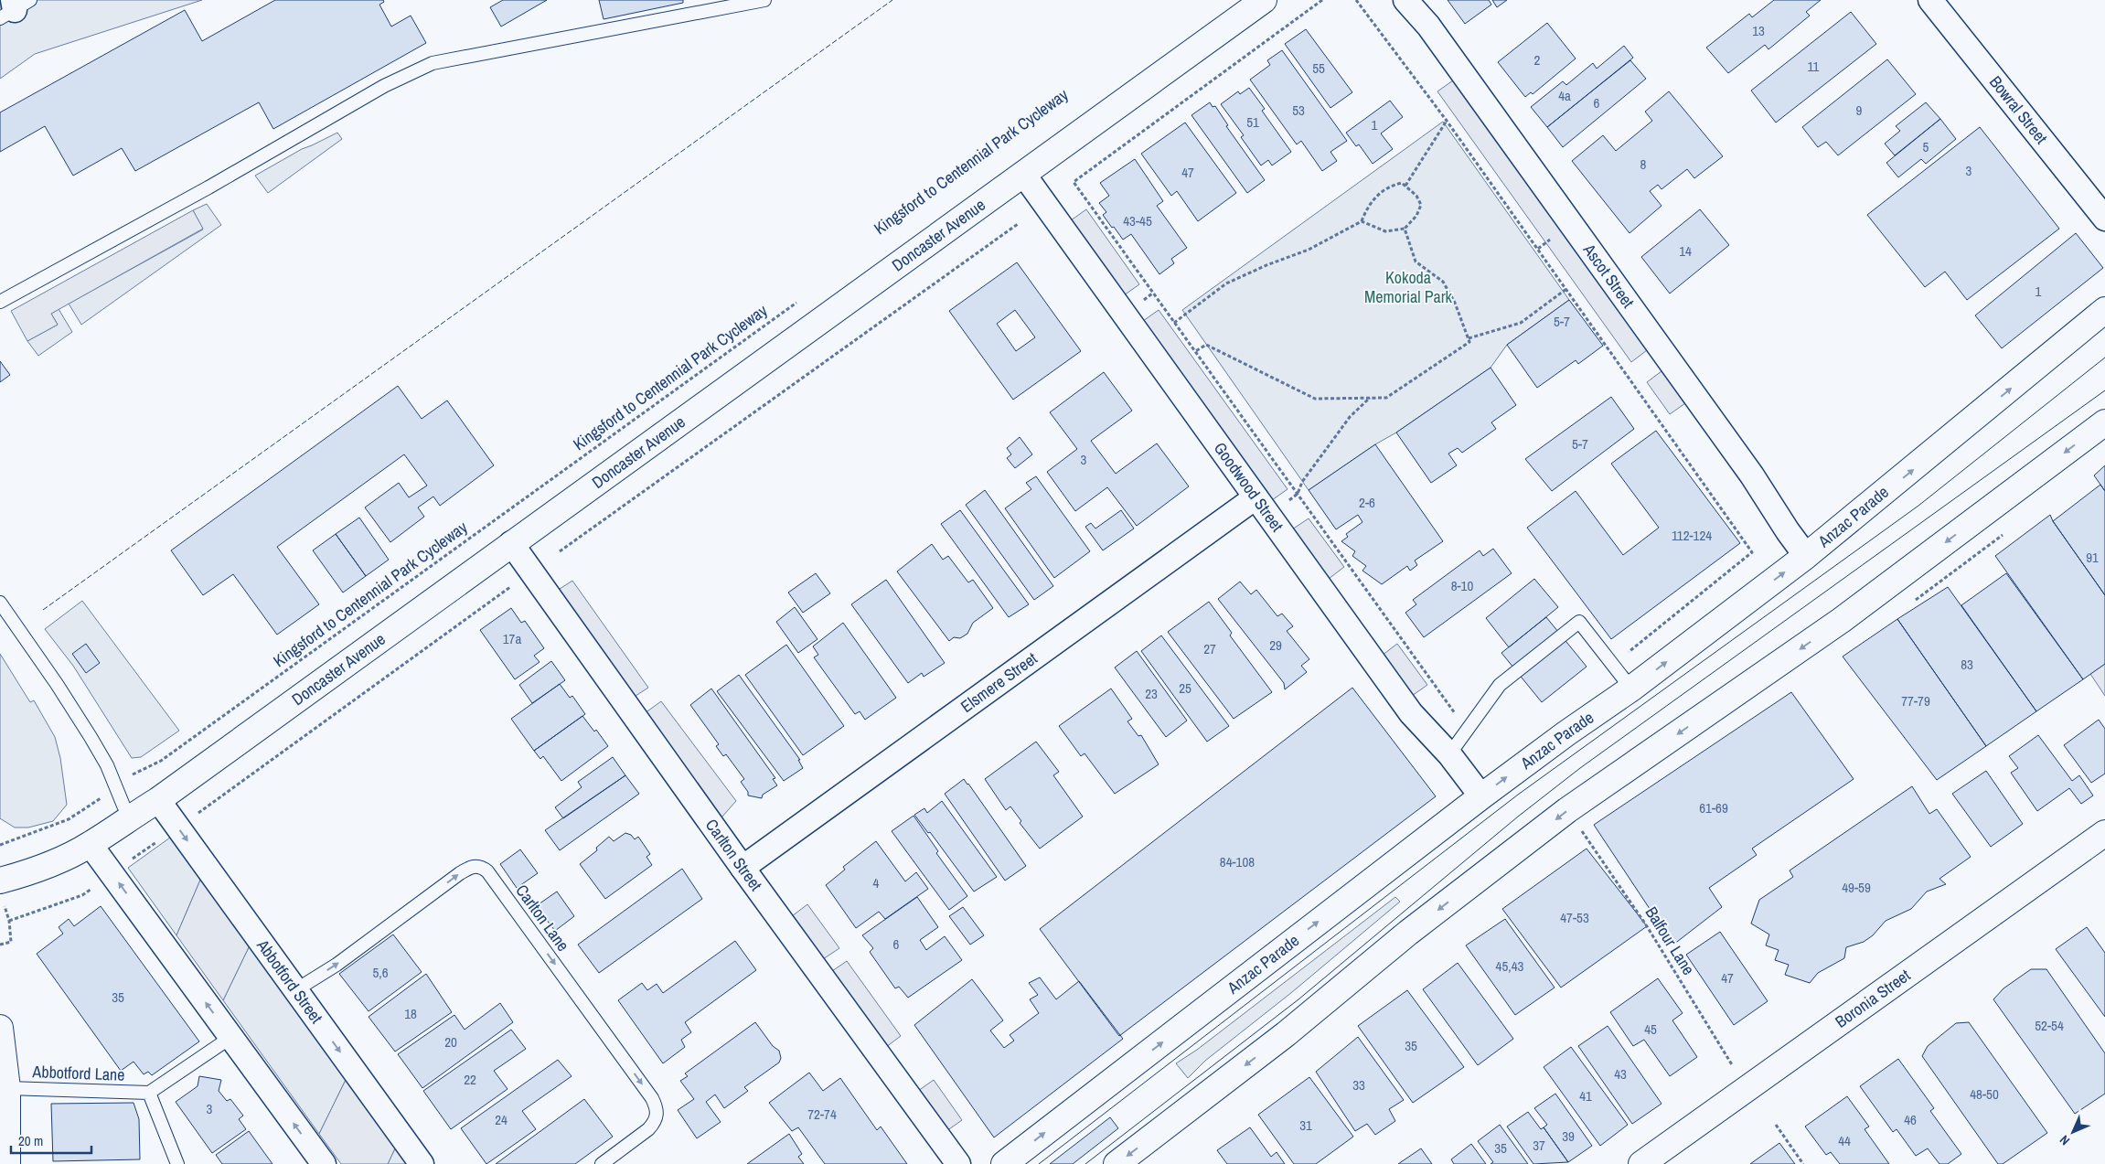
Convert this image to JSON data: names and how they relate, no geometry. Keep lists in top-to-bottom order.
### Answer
{
  "streets": {
    "main road": ["Doncaster Avenue", "Anzac Parade", "Boronia Street"],
    "street": [
      "Bowral Street",
      "Ascot Street",
      "Goodwood Street",
      "Elsmere Street",
      "Carlton Street",
      "Abbotford Street"
    ],
    "lane": ["Carlton Lane", "Abbotford Lane"],
    "path": ["Kingsford to Centennial Park Cycleway", "Balfour Lane"]
  },
  "crossings": [
    ["Doncaster Avenue", "Goodwood Street"],
    ["Doncaster Avenue", "Carlton Street"],
    ["Doncaster Avenue", "Abbotford Street"],
    ["Ascot Street", "Anzac Parade"],
    ["Goodwood Street", "Anzac Parade"],
    ["Goodwood Street", "Elsmere Street"],
    ["Elsmere Street", "Carlton Street"],
    ["Carlton Lane", "Abbotford Street"]
  ],
  "parks": ["Kokoda Memorial Park"],
  "house_numbers": [
    "13",
    "2",
    "11",
    "55",
    "4a",
    "6",
    "53",
    "9",
    "51",
    "1",
    "5",
    "8",
    "3",
    "47",
    "43-45",
    "14",
    "1",
    "5-7",
    "5-7",
    "3",
    "2-6",
    "112-124",
    "91",
    "8-10",
    "17a",
    "29",
    "27",
    "83",
    "25",
    "23",
    "77-79",
    "61-69",
    "84-108",
    "4",
    "49-59",
    "47-53",
    "6",
    "45,43",
    "5,6",
    "47",
    "35",
    "18",
    "52-54",
    "45",
    "20",
    "35",
    "43",
    "22",
    "33",
    "48-50",
    "41",
    "3",
    "72-74",
    "24",
    "46",
    "31",
    "39",
    "44",
    "37",
    "35"
  ],
  "scale_bar": "20 m",
  "north": "bottom left"
}
